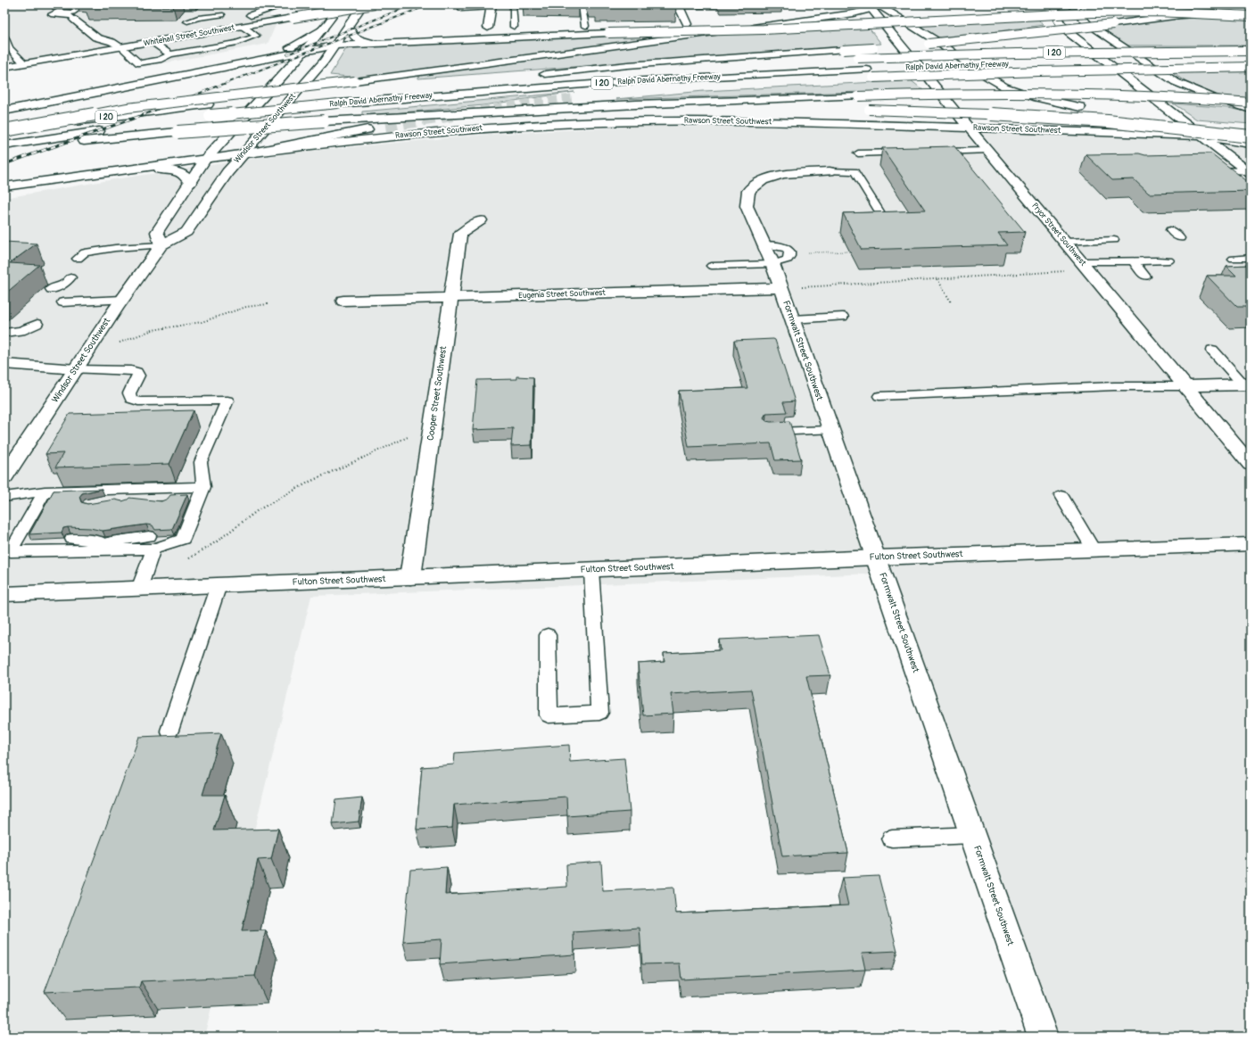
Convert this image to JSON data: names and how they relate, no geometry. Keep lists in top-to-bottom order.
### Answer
{
  "streets": {
    "main road": [
      "Whitehall Street Southwest",
      "I 20",
      "Ralph David Abernathy Freeway",
      "Rawson Street Southwest",
      "Windsor Street Southwest",
      "Pryor Street Southwest",
      "Eugenia Street Southwest",
      "Formwalt Street Southwest",
      "Cooper Street Southwest",
      "Fulton Street Southwest"
    ]
  },
  "crossings": [
    ["Rawson Street Southwest", "Windsor Street Southwest"],
    ["Rawson Street Southwest", "Pryor Street Southwest"],
    ["Eugenia Street Southwest", "Formwalt Street Southwest"],
    ["Eugenia Street Southwest", "Cooper Street Southwest"],
    ["Formwalt Street Southwest", "Fulton Street Southwest"],
    ["Cooper Street Southwest", "Fulton Street Southwest"]
  ]
}
